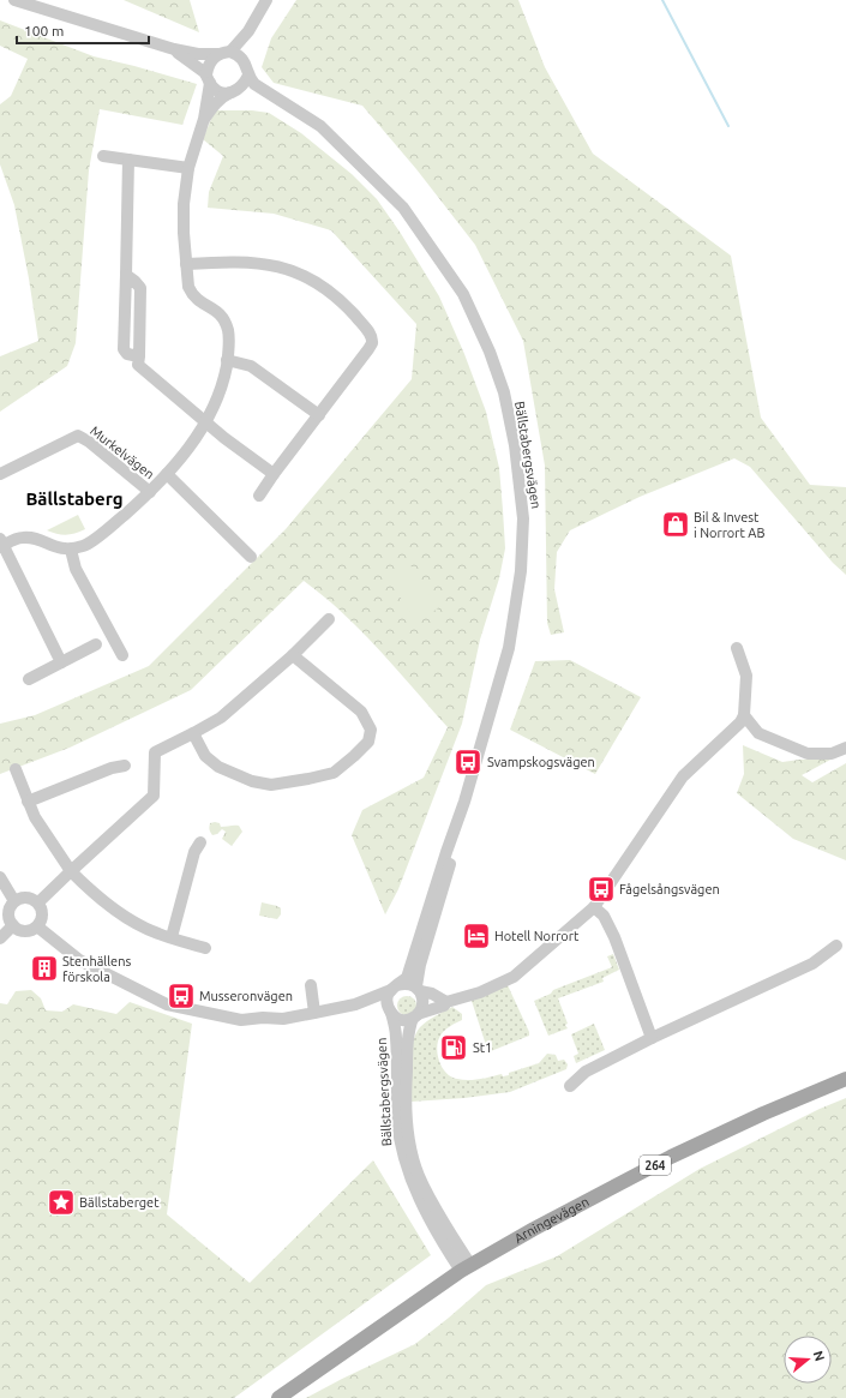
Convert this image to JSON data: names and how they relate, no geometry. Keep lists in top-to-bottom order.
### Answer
{
  "streets": {
    "main road": ["264", "Arningevägen"],
    "street": ["Murkelvägen", "Bällstabergsvägen"]
  },
  "crossings": [
    ["Murkelvägen", "Bällstabergsvägen"],
    ["Bällstabergsvägen", "Arningevägen"]
  ],
  "districts": ["Bällstaberg"],
  "places": {
    "shop": ["Bil & Invest i Norrort AB"],
    "bus stop": ["Svampskogsvägen", "Fågelsångsvägen", "Musseronvägen"],
    "hotel": ["Hotell Norrort"],
    "building": ["Stenhällens förskola"],
    "fuel station": ["St1"],
    "place": ["Bällstaberget"]
  },
  "scale_bar": "100 m",
  "north": "right"
}
